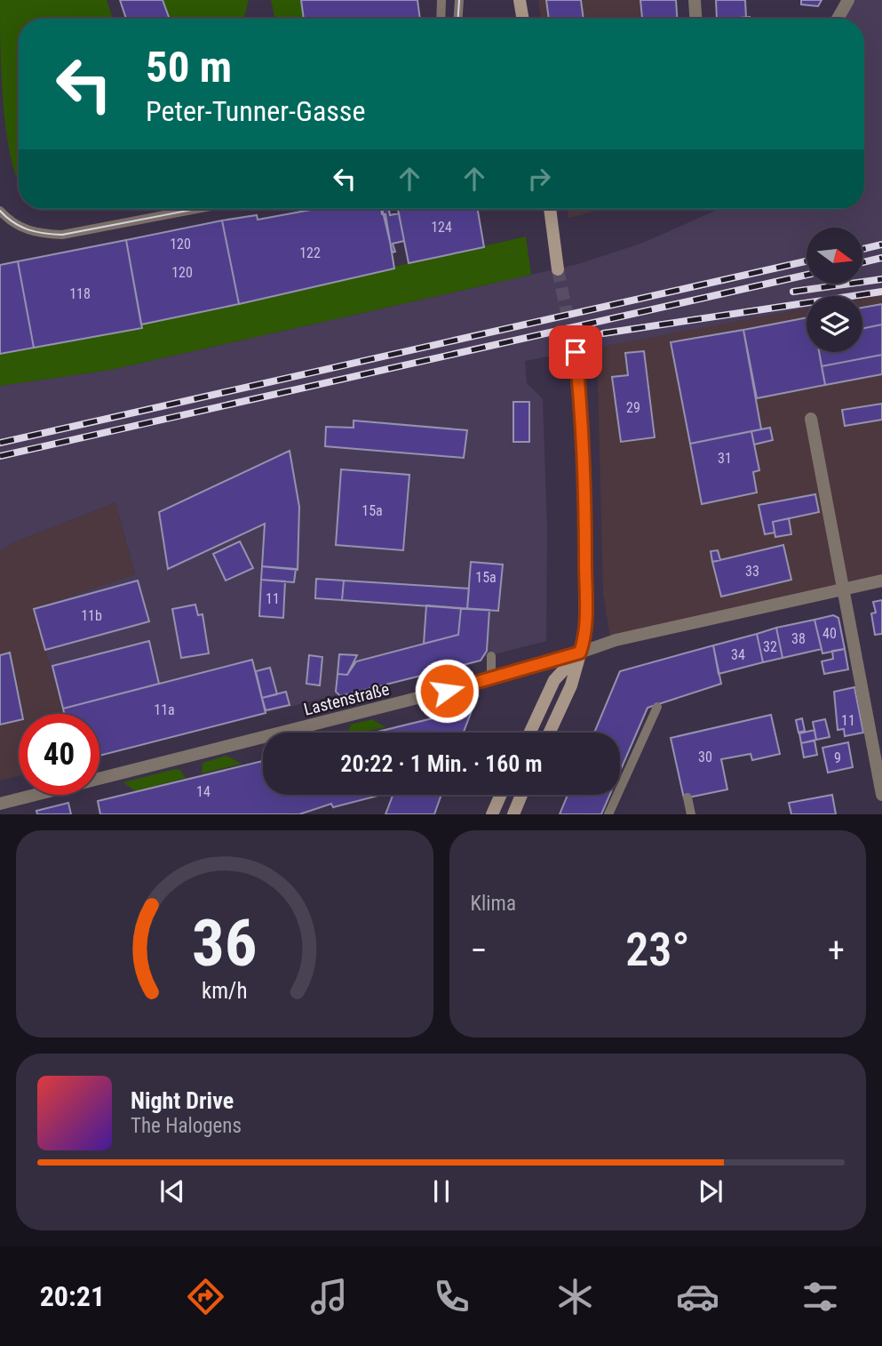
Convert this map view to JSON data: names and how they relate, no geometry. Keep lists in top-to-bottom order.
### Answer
{
  "streets": {
    "street": ["Lastenstraße"]
  },
  "house_numbers": [
    "124",
    "120",
    "122",
    "120",
    "118",
    "29",
    "31",
    "15a",
    "33",
    "15a",
    "11",
    "11b",
    "40",
    "38",
    "32",
    "34",
    "11a",
    "11",
    "30",
    "9",
    "14"
  ],
  "north": "right",
  "page": {
    "turn": ["50 m", "Peter-Tunner-Gasse"],
    "limit": "40",
    "trip": "20:22 · 1 Min. · 160 m",
    "tile": "Klima",
    "heat": ["−", "23°", "+"],
    "song": ["Night Drive", "The Halogens"],
    "tabs": "20:21",
    "gauge": ["36", "km/h"]
  }
}
